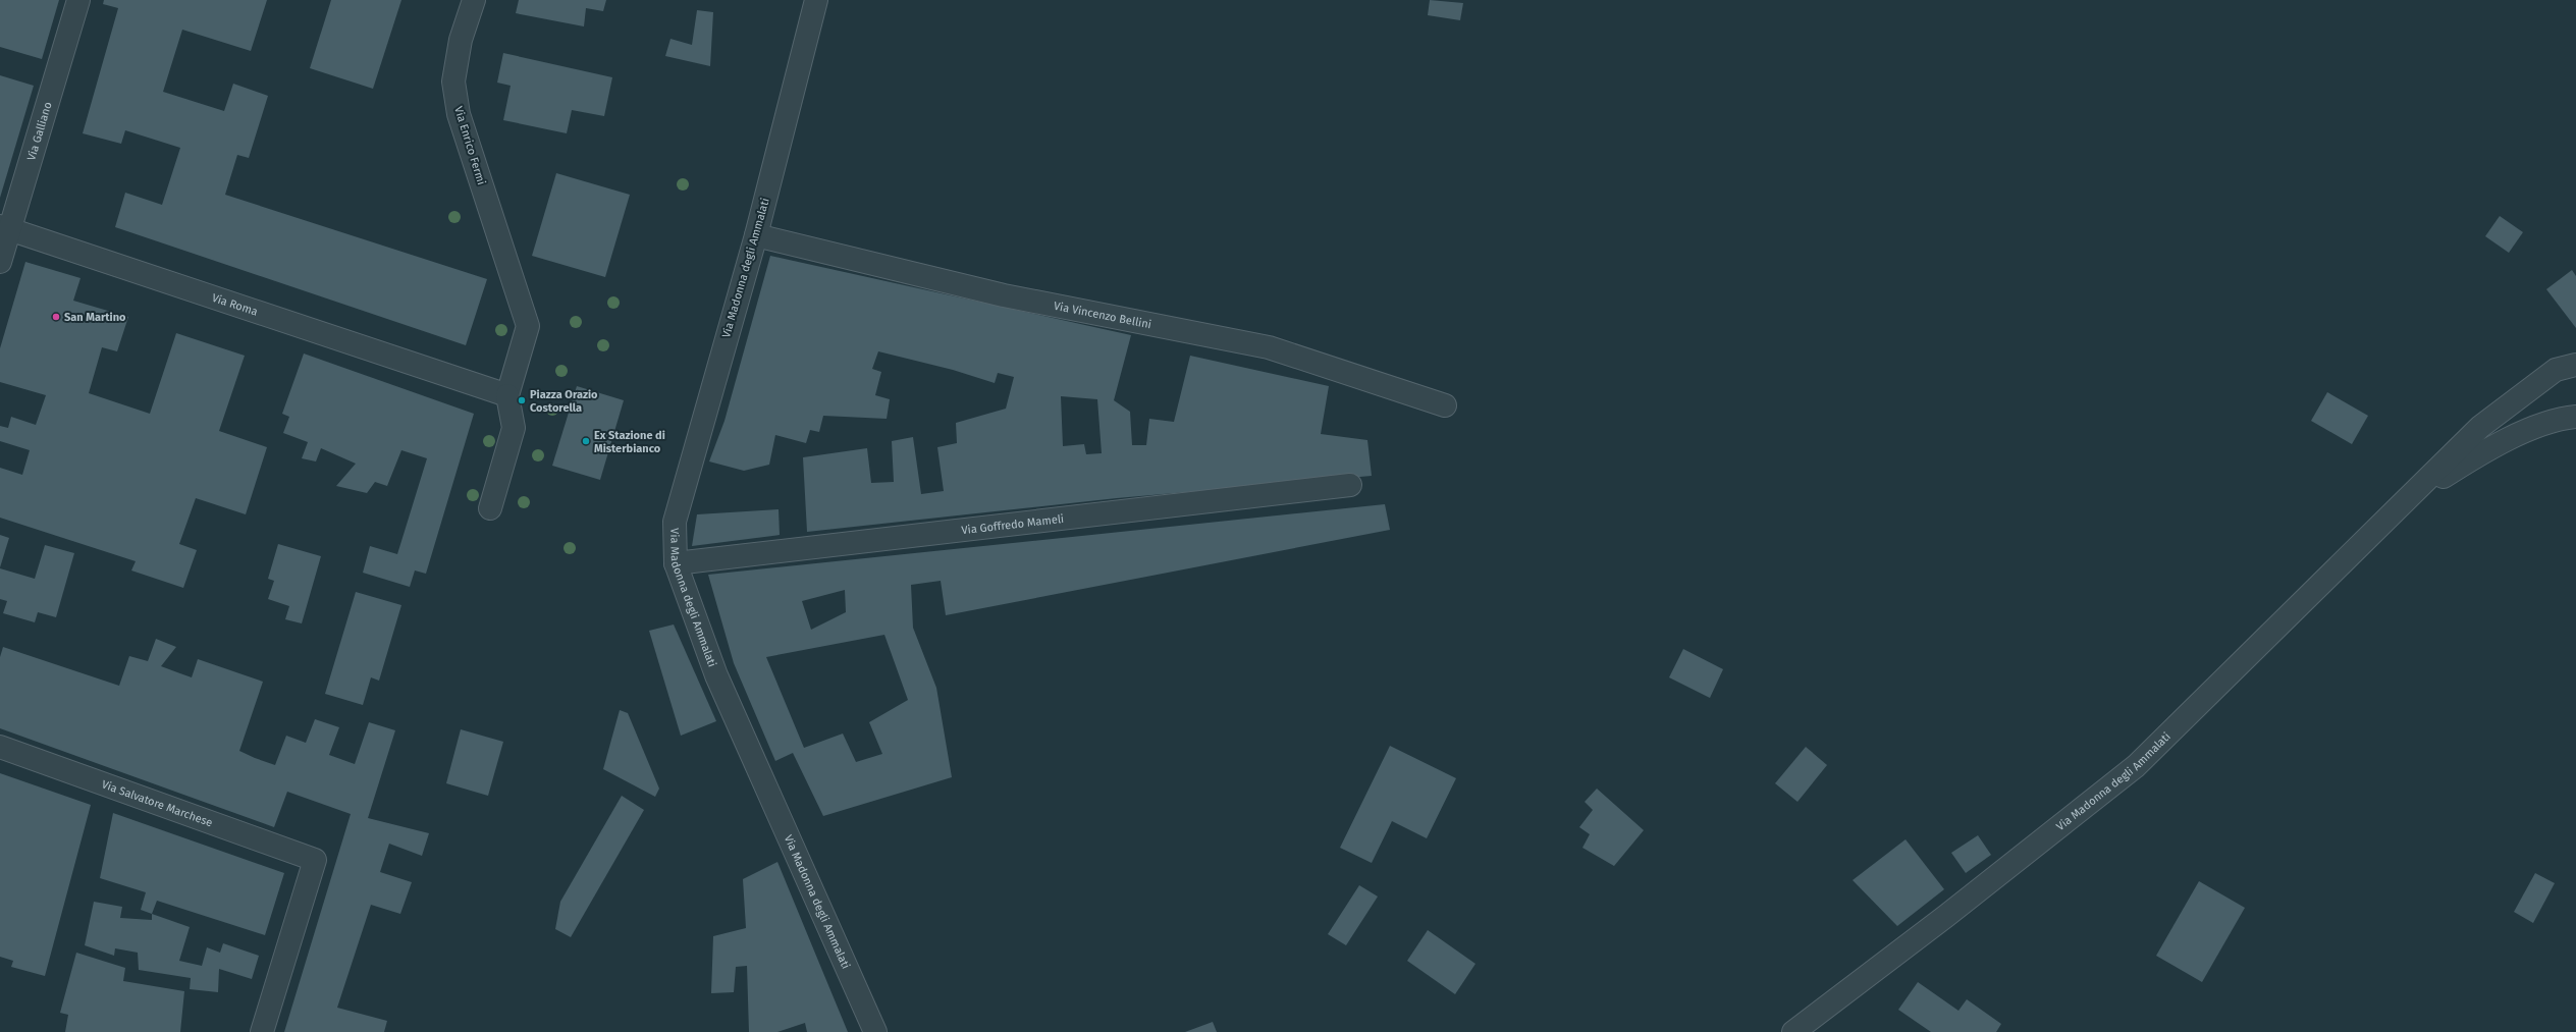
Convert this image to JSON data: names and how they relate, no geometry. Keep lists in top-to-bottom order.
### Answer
{
  "streets": {
    "street": [
      "Via Galliano",
      "Via Enrico Fermi",
      "Via Madonna degli Ammalati",
      "Via Roma",
      "Via Vincenzo Bellini",
      "Via Goffredo Mameli",
      "Via Salvatore Marchese"
    ]
  },
  "crossings": [
    ["Via Galliano", "Via Roma"],
    ["Via Enrico Fermi", "Via Roma"],
    ["Via Madonna degli Ammalati", "Via Vincenzo Bellini"],
    ["Via Madonna degli Ammalati", "Via Goffredo Mameli"]
  ],
  "places": ["San Martino", "Piazza Orazio Costorella", "Ex Stazione di Misterbianco"]
}
